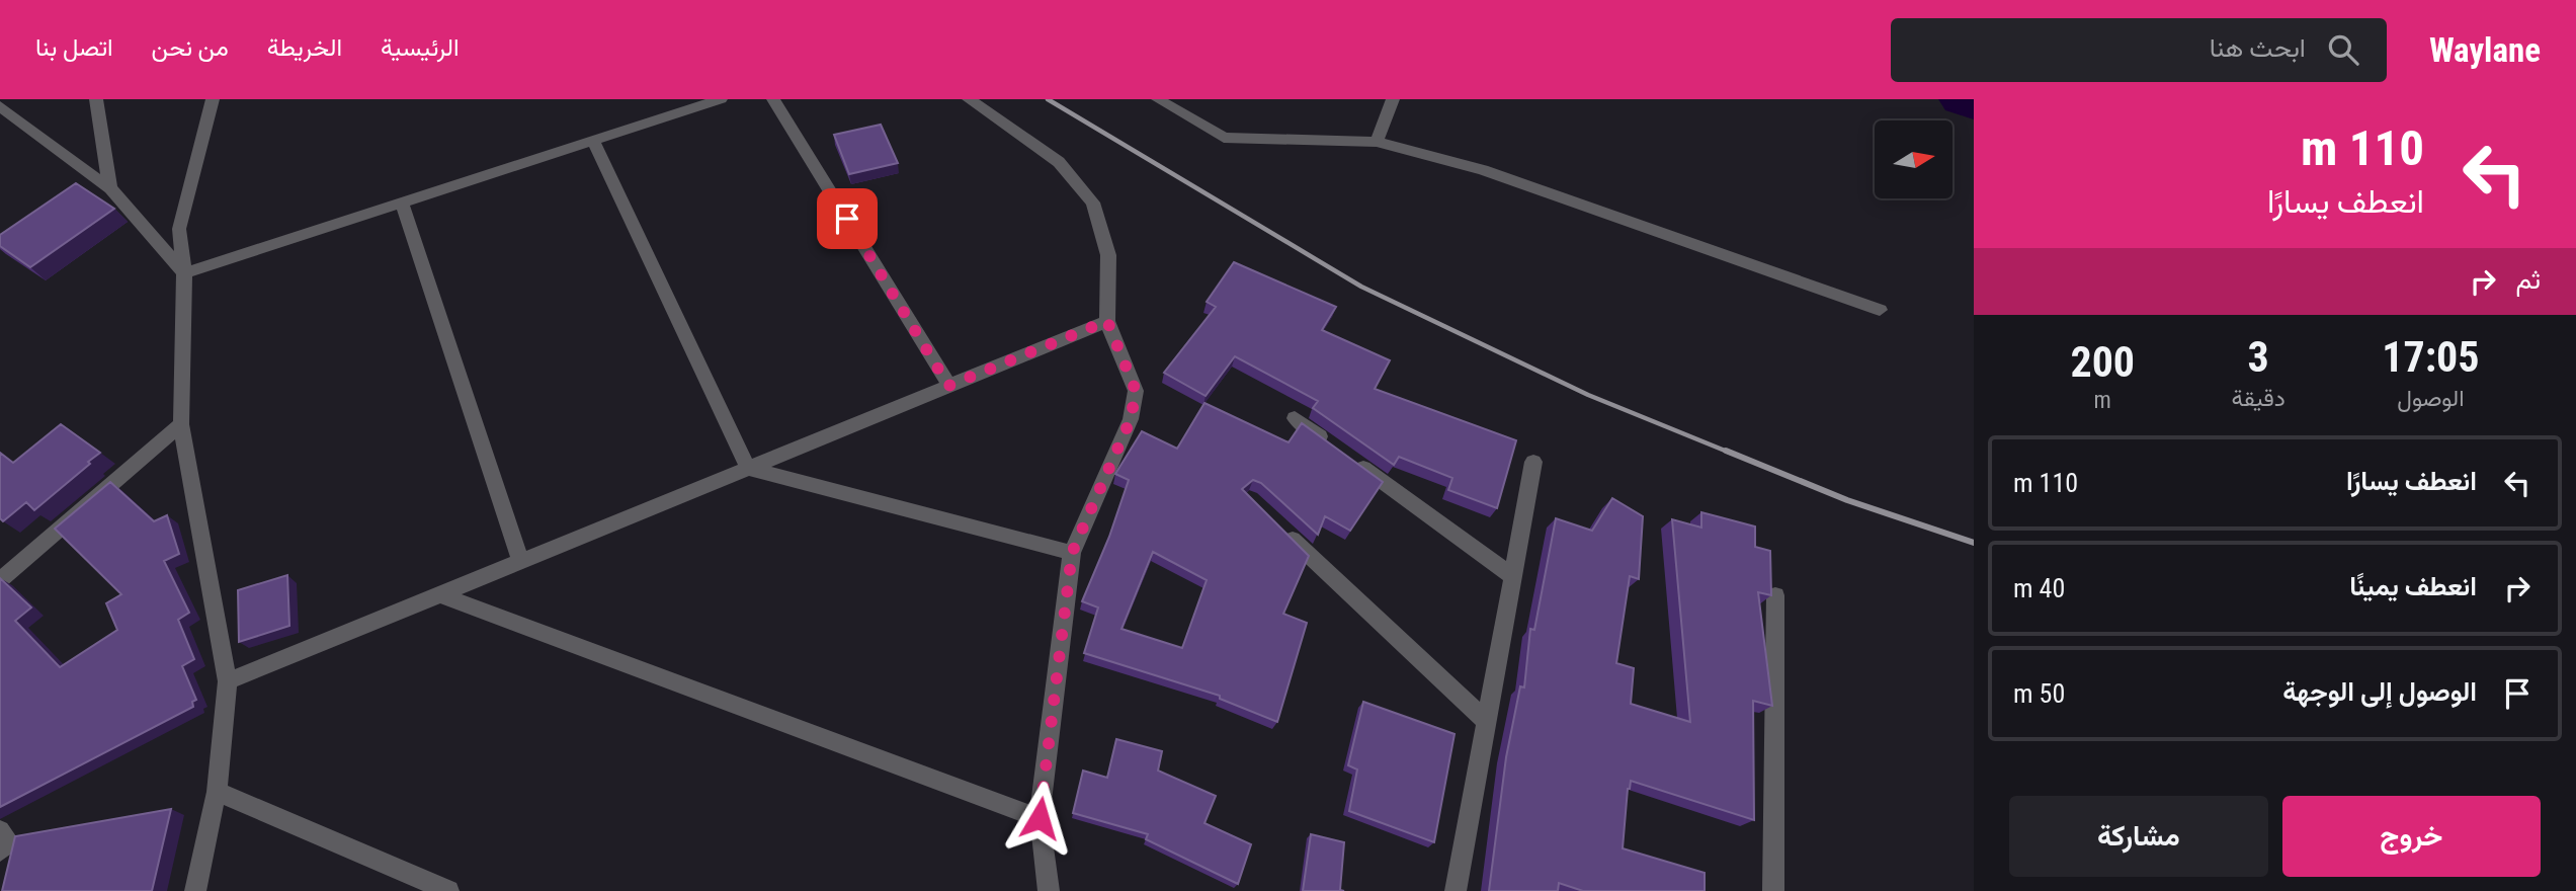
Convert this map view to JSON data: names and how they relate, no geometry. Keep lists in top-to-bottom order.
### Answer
{
  "north": "right",
  "page": {
    "header": "Waylane",
    "search": "ابحث هنا",
    "nav": [
      "الرئيسية",
      "الخريطة",
      "من نحن",
      "اتصل بنا"
    ],
    "turn": ["110 m", "انعطف يسارًا"],
    "then": "ثم",
    "eta": [
      "17:05",
      "الوصول",
      "3",
      "دقيقة",
      "200",
      "m"
    ],
    "list": [
      {
        "name": "انعطف يسارًا",
        "value": "110 m"
      },
      {
        "name": "انعطف يمينًا",
        "value": "40 m"
      },
      {
        "name": "الوصول إلى الوجهة",
        "value": "50 m"
      }
    ],
    "buttons": ["خروج", "مشاركة"]
  }
}
